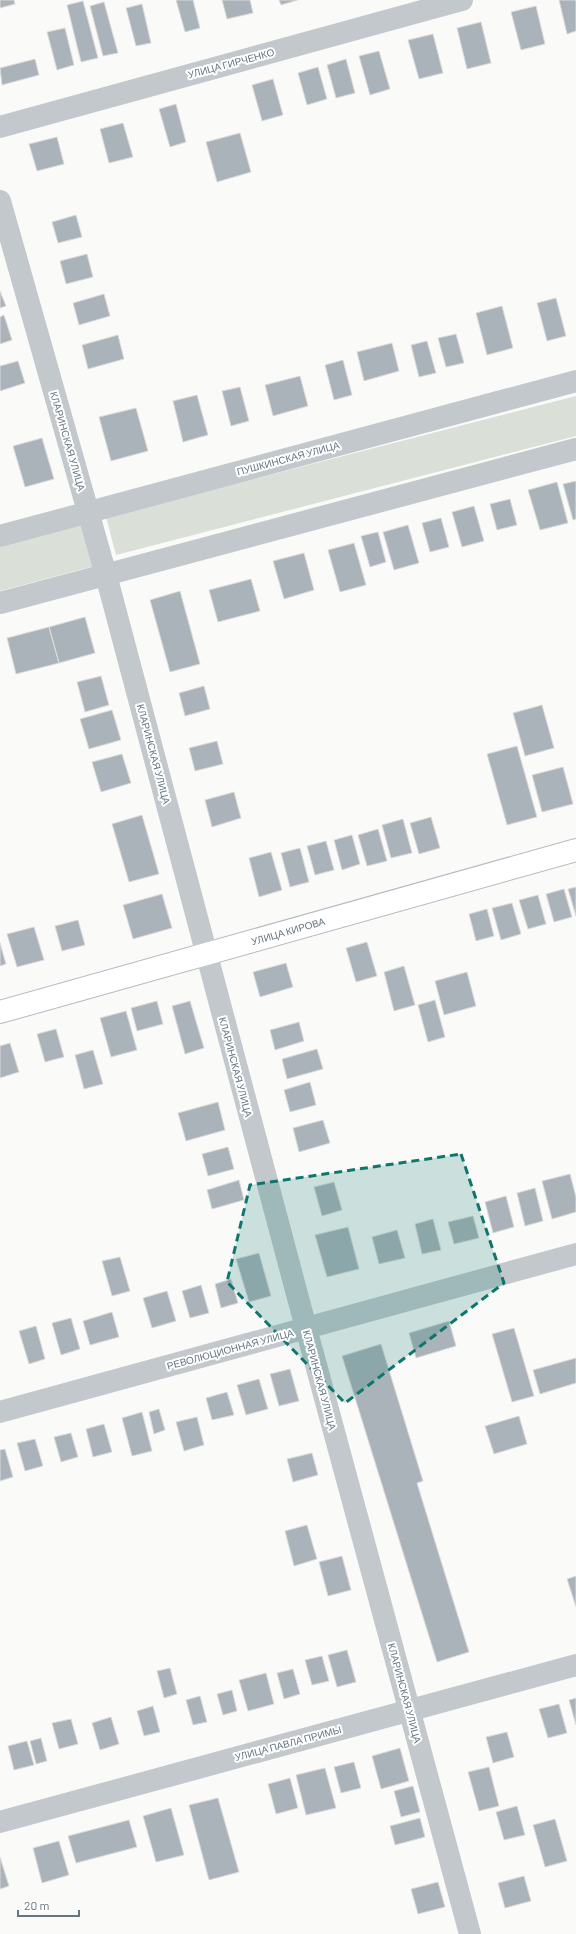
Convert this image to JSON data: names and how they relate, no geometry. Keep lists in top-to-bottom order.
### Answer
{
  "streets": {
    "street": [
      "УЛИЦА ГИРЧЕНКО",
      "КЛАРИНСКАЯ УЛИЦА",
      "ПУШКИНСКАЯ УЛИЦА",
      "УЛИЦА КИРОВА",
      "РЕВОЛЮЦИОННАЯ УЛИЦА",
      "УЛИЦА ПАВЛА ПРИМЫ"
    ]
  },
  "crossings": [
    ["КЛАРИНСКАЯ УЛИЦА", "ПУШКИНСКАЯ УЛИЦА"],
    ["КЛАРИНСКАЯ УЛИЦА", "УЛИЦА КИРОВА"],
    ["КЛАРИНСКАЯ УЛИЦА", "РЕВОЛЮЦИОННАЯ УЛИЦА"],
    ["КЛАРИНСКАЯ УЛИЦА", "УЛИЦА ПАВЛА ПРИМЫ"]
  ],
  "scale_bar": "20 m"
}
